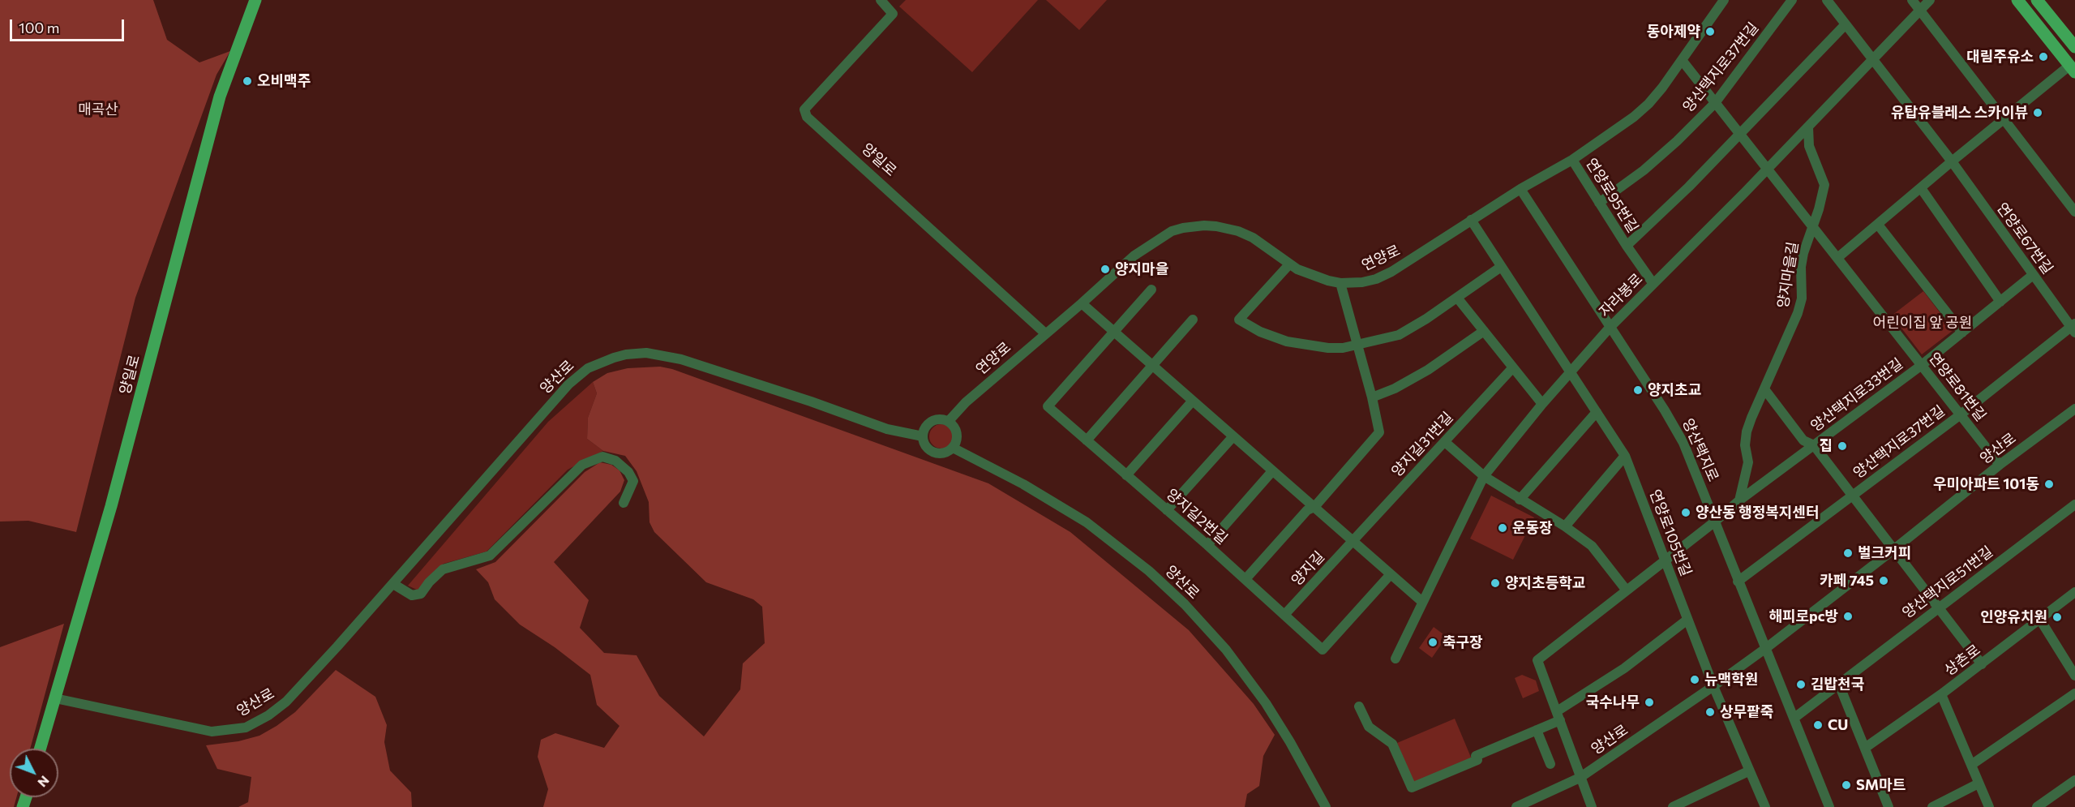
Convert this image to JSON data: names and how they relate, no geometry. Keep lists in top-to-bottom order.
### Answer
{
  "streets": {
    "main road": ["양일로"],
    "street": [
      "양산택지로37번길",
      "연양로95번길",
      "연양로67번길",
      "연양로",
      "양지마을길",
      "자라봉로",
      "양산로",
      "연양로81번길",
      "양산택지로33번길",
      "양지길31번길",
      "양산택지로",
      "양지길2번길",
      "연양로105번길",
      "양지길",
      "양산택지로51번길",
      "상촌로"
    ]
  },
  "crossings": [
    ["양산택지로37번길", "연양로95번길"],
    ["양산택지로37번길", "연양로67번길"],
    ["양산택지로37번길", "연양로81번길"],
    ["양산택지로37번길", "양산택지로33번길"],
    ["양산택지로37번길", "양산택지로"],
    ["양일로", "연양로"],
    ["양일로", "양산로"],
    ["연양로95번길", "연양로"],
    ["연양로95번길", "자라봉로"],
    ["연양로95번길", "연양로81번길"],
    ["연양로67번길", "자라봉로"],
    ["연양로67번길", "양산택지로33번길"],
    ["연양로", "양산로"],
    ["연양로", "연양로81번길"],
    ["연양로", "양산택지로"],
    ["연양로", "연양로105번길"],
    ["양지마을길", "자라봉로"],
    ["양지마을길", "연양로81번길"],
    ["양지마을길", "양산택지로33번길"],
    ["자라봉로", "연양로81번길"],
    ["자라봉로", "양산택지로"],
    ["자라봉로", "연양로105번길"],
    ["양산로", "연양로81번길"],
    ["양산로", "양산택지로33번길"],
    ["양산로", "양산택지로"],
    ["양산로", "연양로105번길"],
    ["연양로81번길", "양산택지로33번길"],
    ["양산택지로33번길", "양산택지로"],
    ["양산택지로33번길", "연양로105번길"],
    ["양지길31번길", "양지길"],
    ["양산택지로", "양산택지로51번길"],
    ["양지길2번길", "양지길"]
  ],
  "parks": ["매곡산", "어린이집 앞 공원"],
  "places": [
    "동아제약",
    "대림주유소",
    "오비맥주",
    "유탑유블레스 스카이뷰",
    "양지마을",
    "양지초교",
    "집",
    "우미아파트 101동",
    "양산동 행정복지센터",
    "운동장",
    "벌크커피",
    "카페 745",
    "양지초등학교",
    "해피로pc방",
    "인양유치원",
    "축구장",
    "뉴맥학원",
    "김밥천국",
    "국수나무",
    "상무팥죽",
    "CU",
    "SM마트"
  ],
  "scale_bar": "100 m",
  "north": "bottom right"
}
